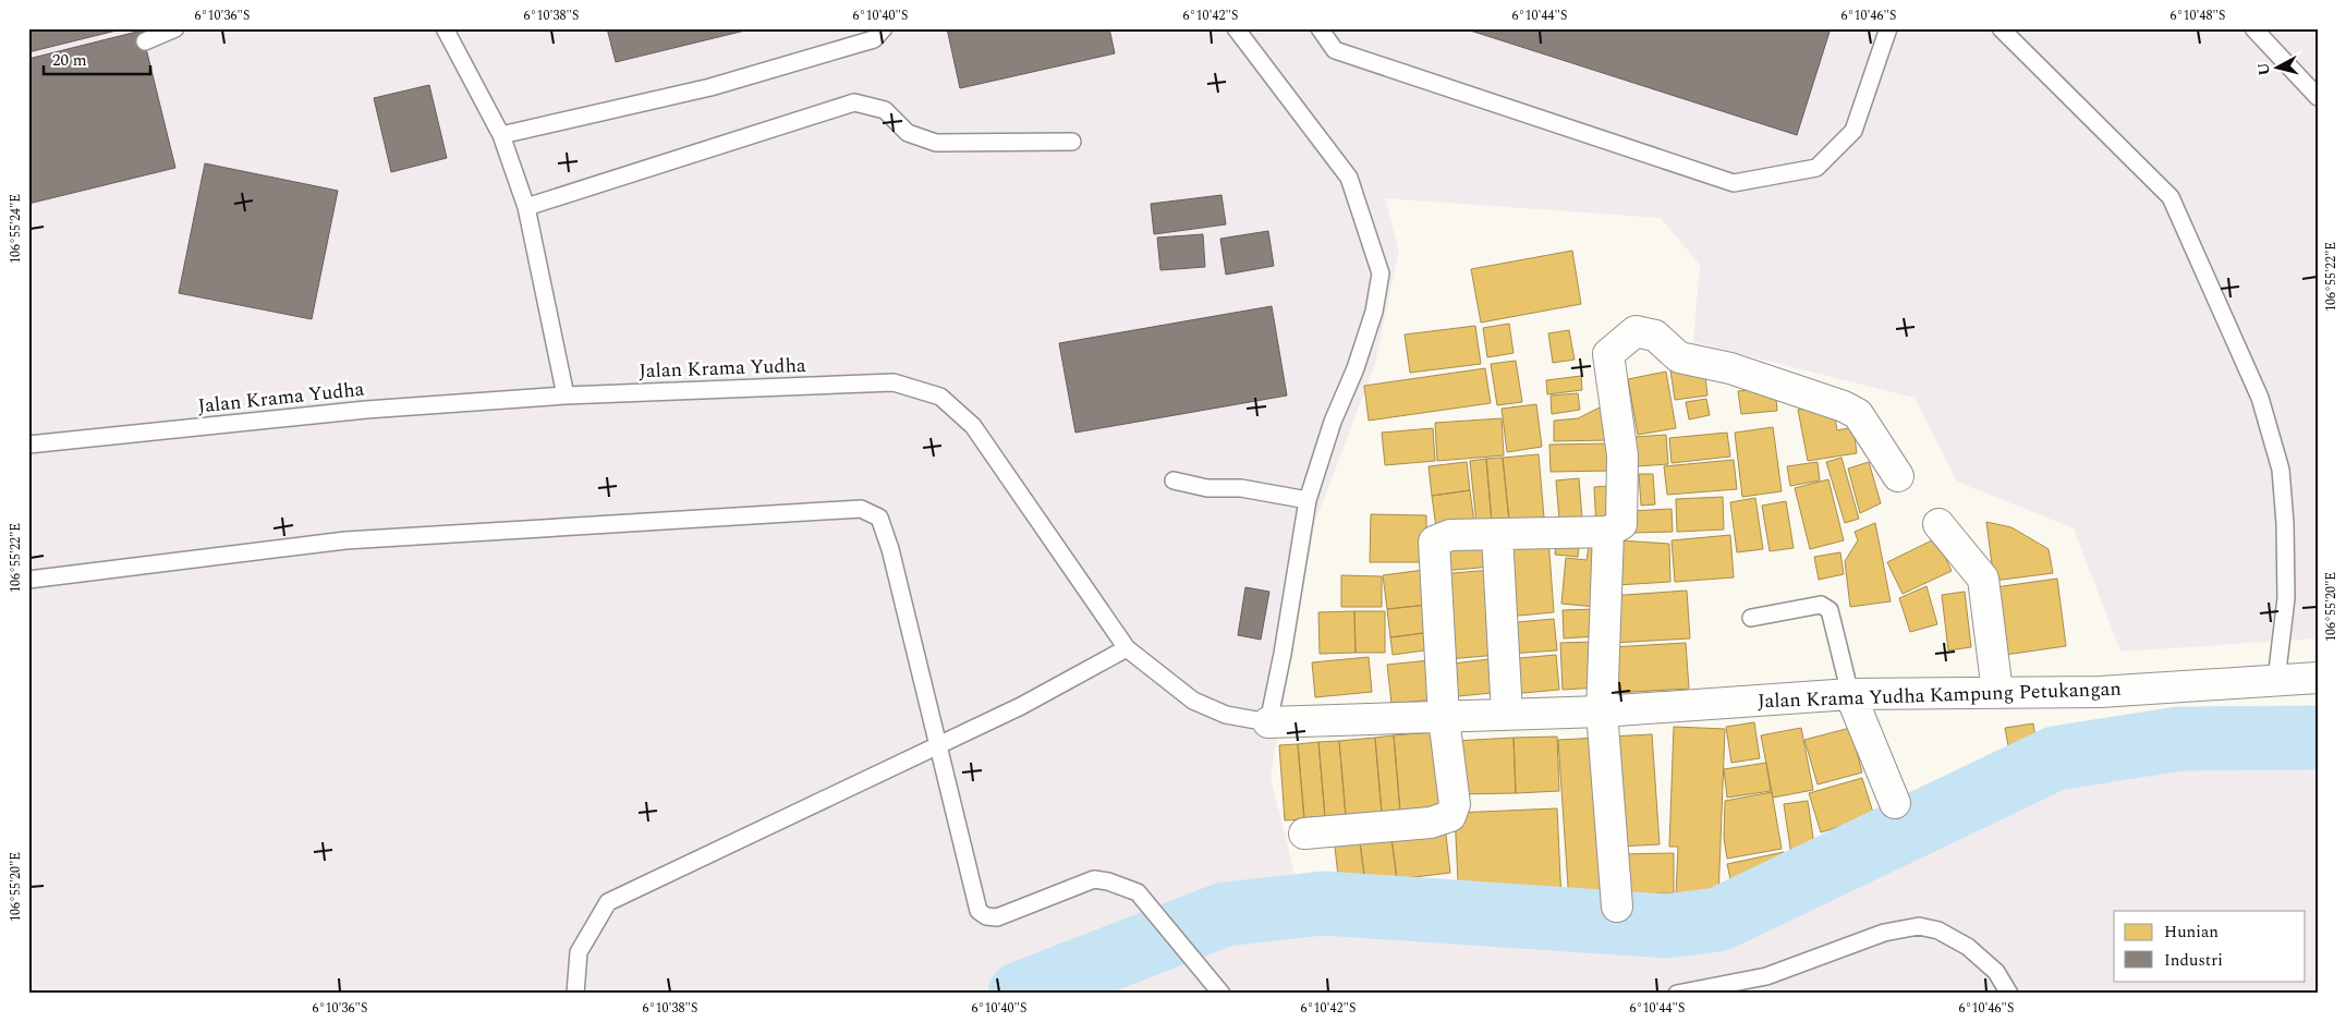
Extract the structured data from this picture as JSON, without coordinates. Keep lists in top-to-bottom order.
{
  "streets": {
    "street": ["Jalan Krama Yudha Kampung Petukangan"],
    "lane": ["Jalan Krama Yudha"]
  },
  "crossings": [
    ["Jalan Krama Yudha", "Jalan Krama Yudha Kampung Petukangan"]
  ],
  "legend": ["Hunian", "Industri"],
  "scale_bar": "20 m",
  "north": "left",
  "coordinates": [
    "6°10'36\"S",
    "6°10'38\"S",
    "6°10'40\"S",
    "6°10'42\"S",
    "6°10'44\"S",
    "6°10'46\"S",
    "6°10'48\"S",
    "106°55'24\"E",
    "106°55'22\"E",
    "106°55'20\"E"
  ]
}
